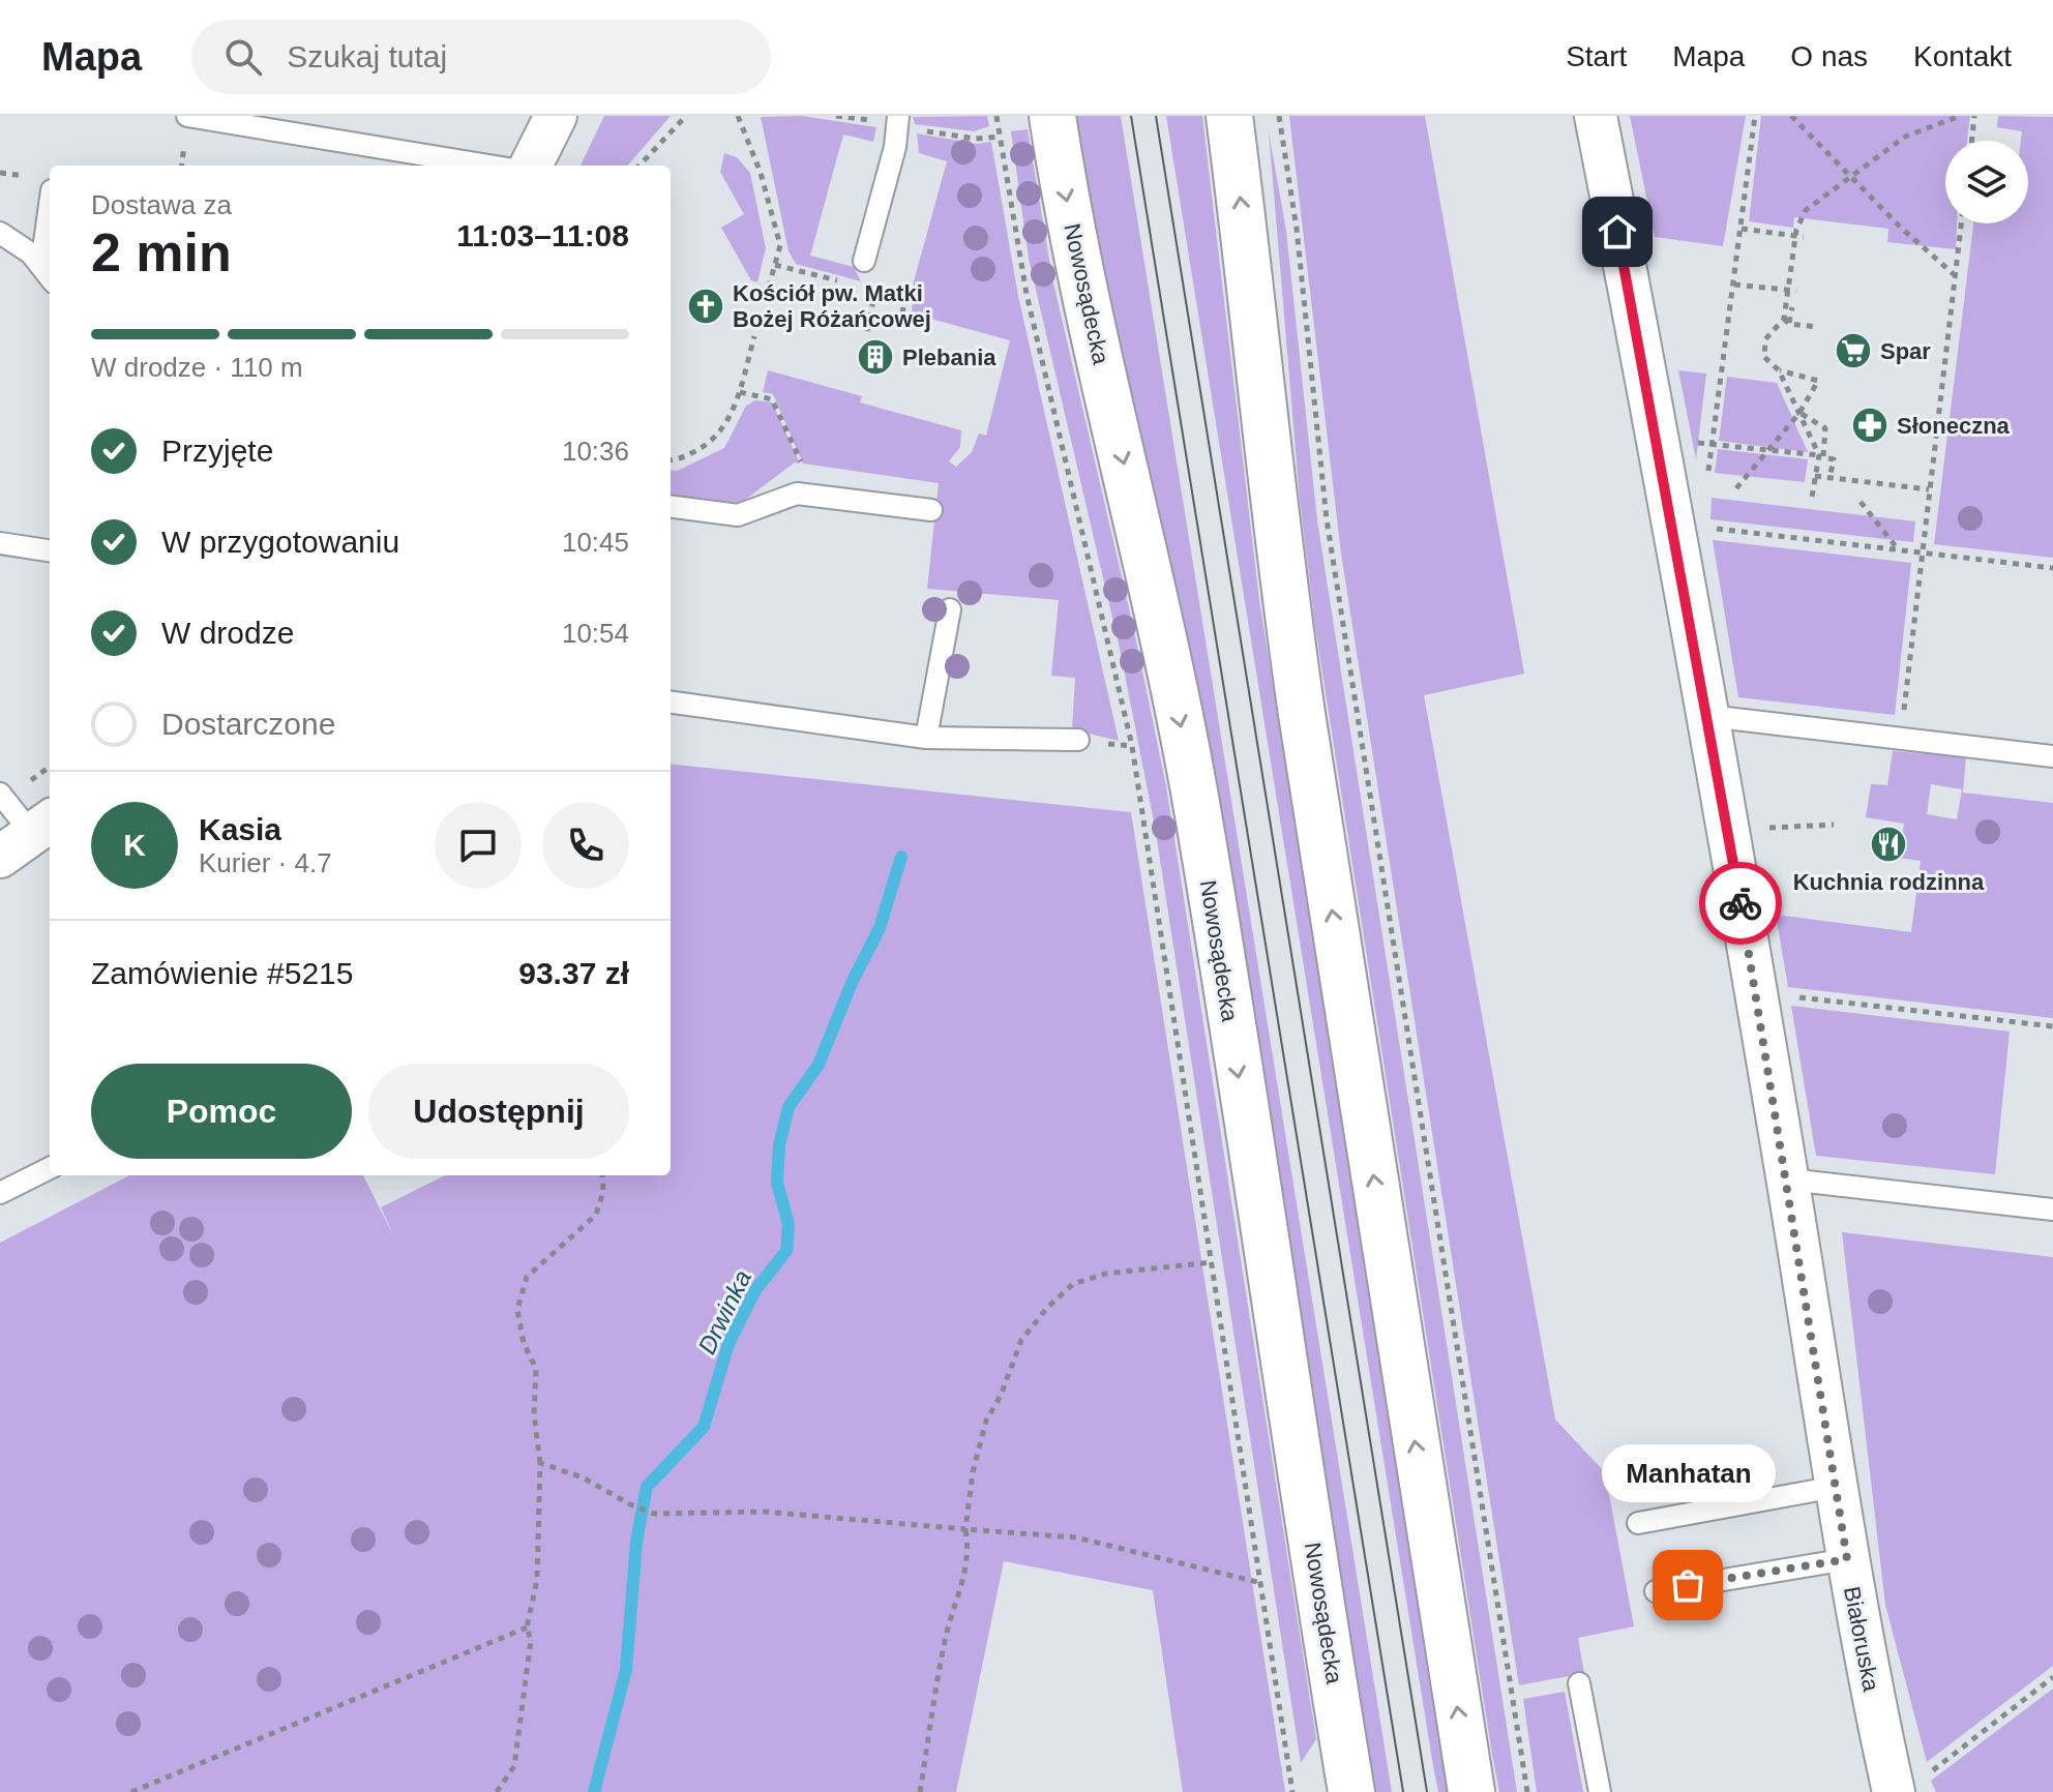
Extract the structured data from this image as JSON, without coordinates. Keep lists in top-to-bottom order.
{
  "streets": {
    "main road": ["Nowosądecka"],
    "street": ["Białoruska"]
  },
  "water": ["Drwinka"],
  "places": {
    "church": ["Kościół pw. Matki Bożej Różańcowej"],
    "supermarket": ["Spar"],
    "building": ["Plebania"],
    "pharmacy": ["Słoneczna"],
    "restaurant": ["Kuchnia rodzinna"],
    "other": ["Manhatan"]
  },
  "page": {
    "header": "Mapa",
    "search": "Szukaj tutaj",
    "nav": [
      "Start",
      "Mapa",
      "O nas",
      "Kontakt"
    ],
    "heading": ["2 min", "Dostawa za", "11:03–11:08"],
    "panel": [
      "Kasia",
      "Kurier · 4.7",
      "Zamówienie #5215",
      "93.37 zł"
    ],
    "bar": "W drodze · 110 m",
    "list": [
      ["Przyjęte", "10:36"],
      ["W przygotowaniu", "10:45"],
      ["W drodze", "10:54"],
      "Dostarczone"
    ],
    "round": "K",
    "buttons": ["Pomoc", "Udostępnij"],
    "bubble": "Manhatan"
  }
}
